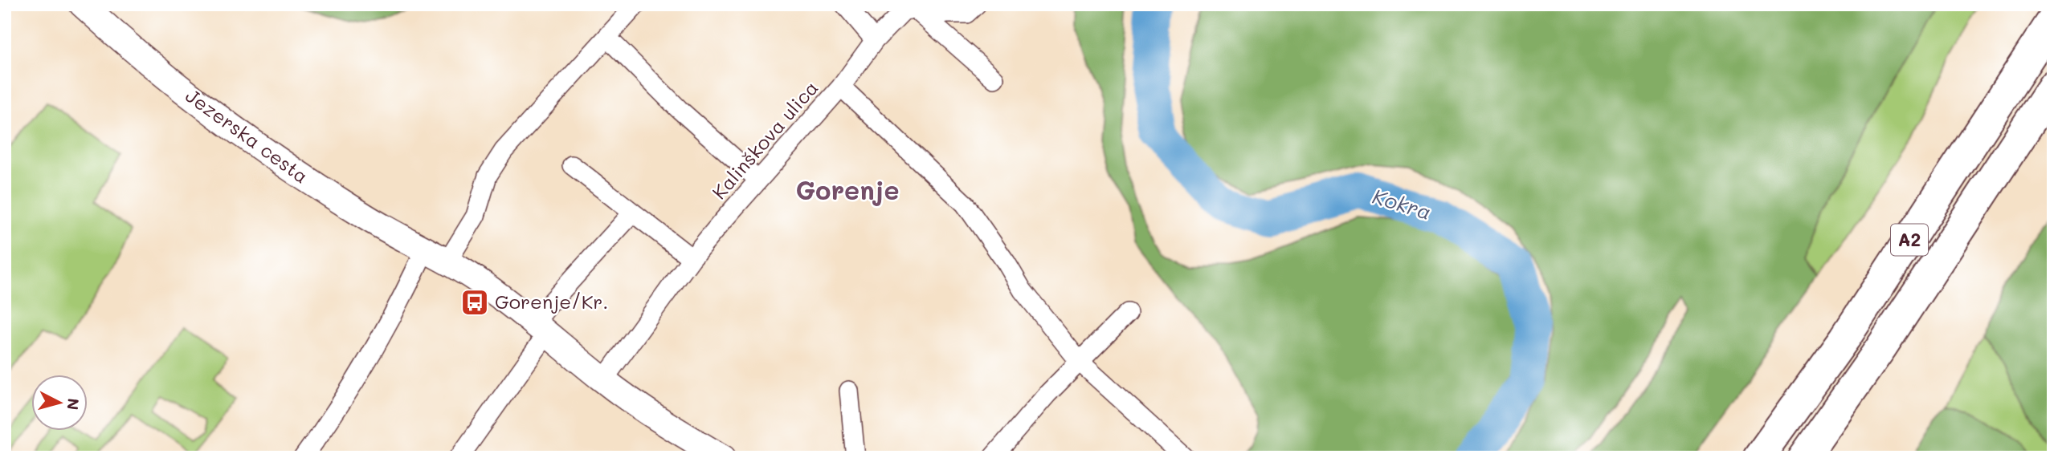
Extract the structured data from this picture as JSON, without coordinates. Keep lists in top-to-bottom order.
{
  "streets": {
    "highway": ["A2"],
    "street": ["Jezerska cesta", "Kalinškova ulica"]
  },
  "crossings": [
    ["Jezerska cesta", "Kalinškova ulica"]
  ],
  "districts": ["Gorenje"],
  "water": ["Kokra"],
  "places": {
    "bus stop": ["Gorenje/Kr."]
  },
  "north": "right"
}
